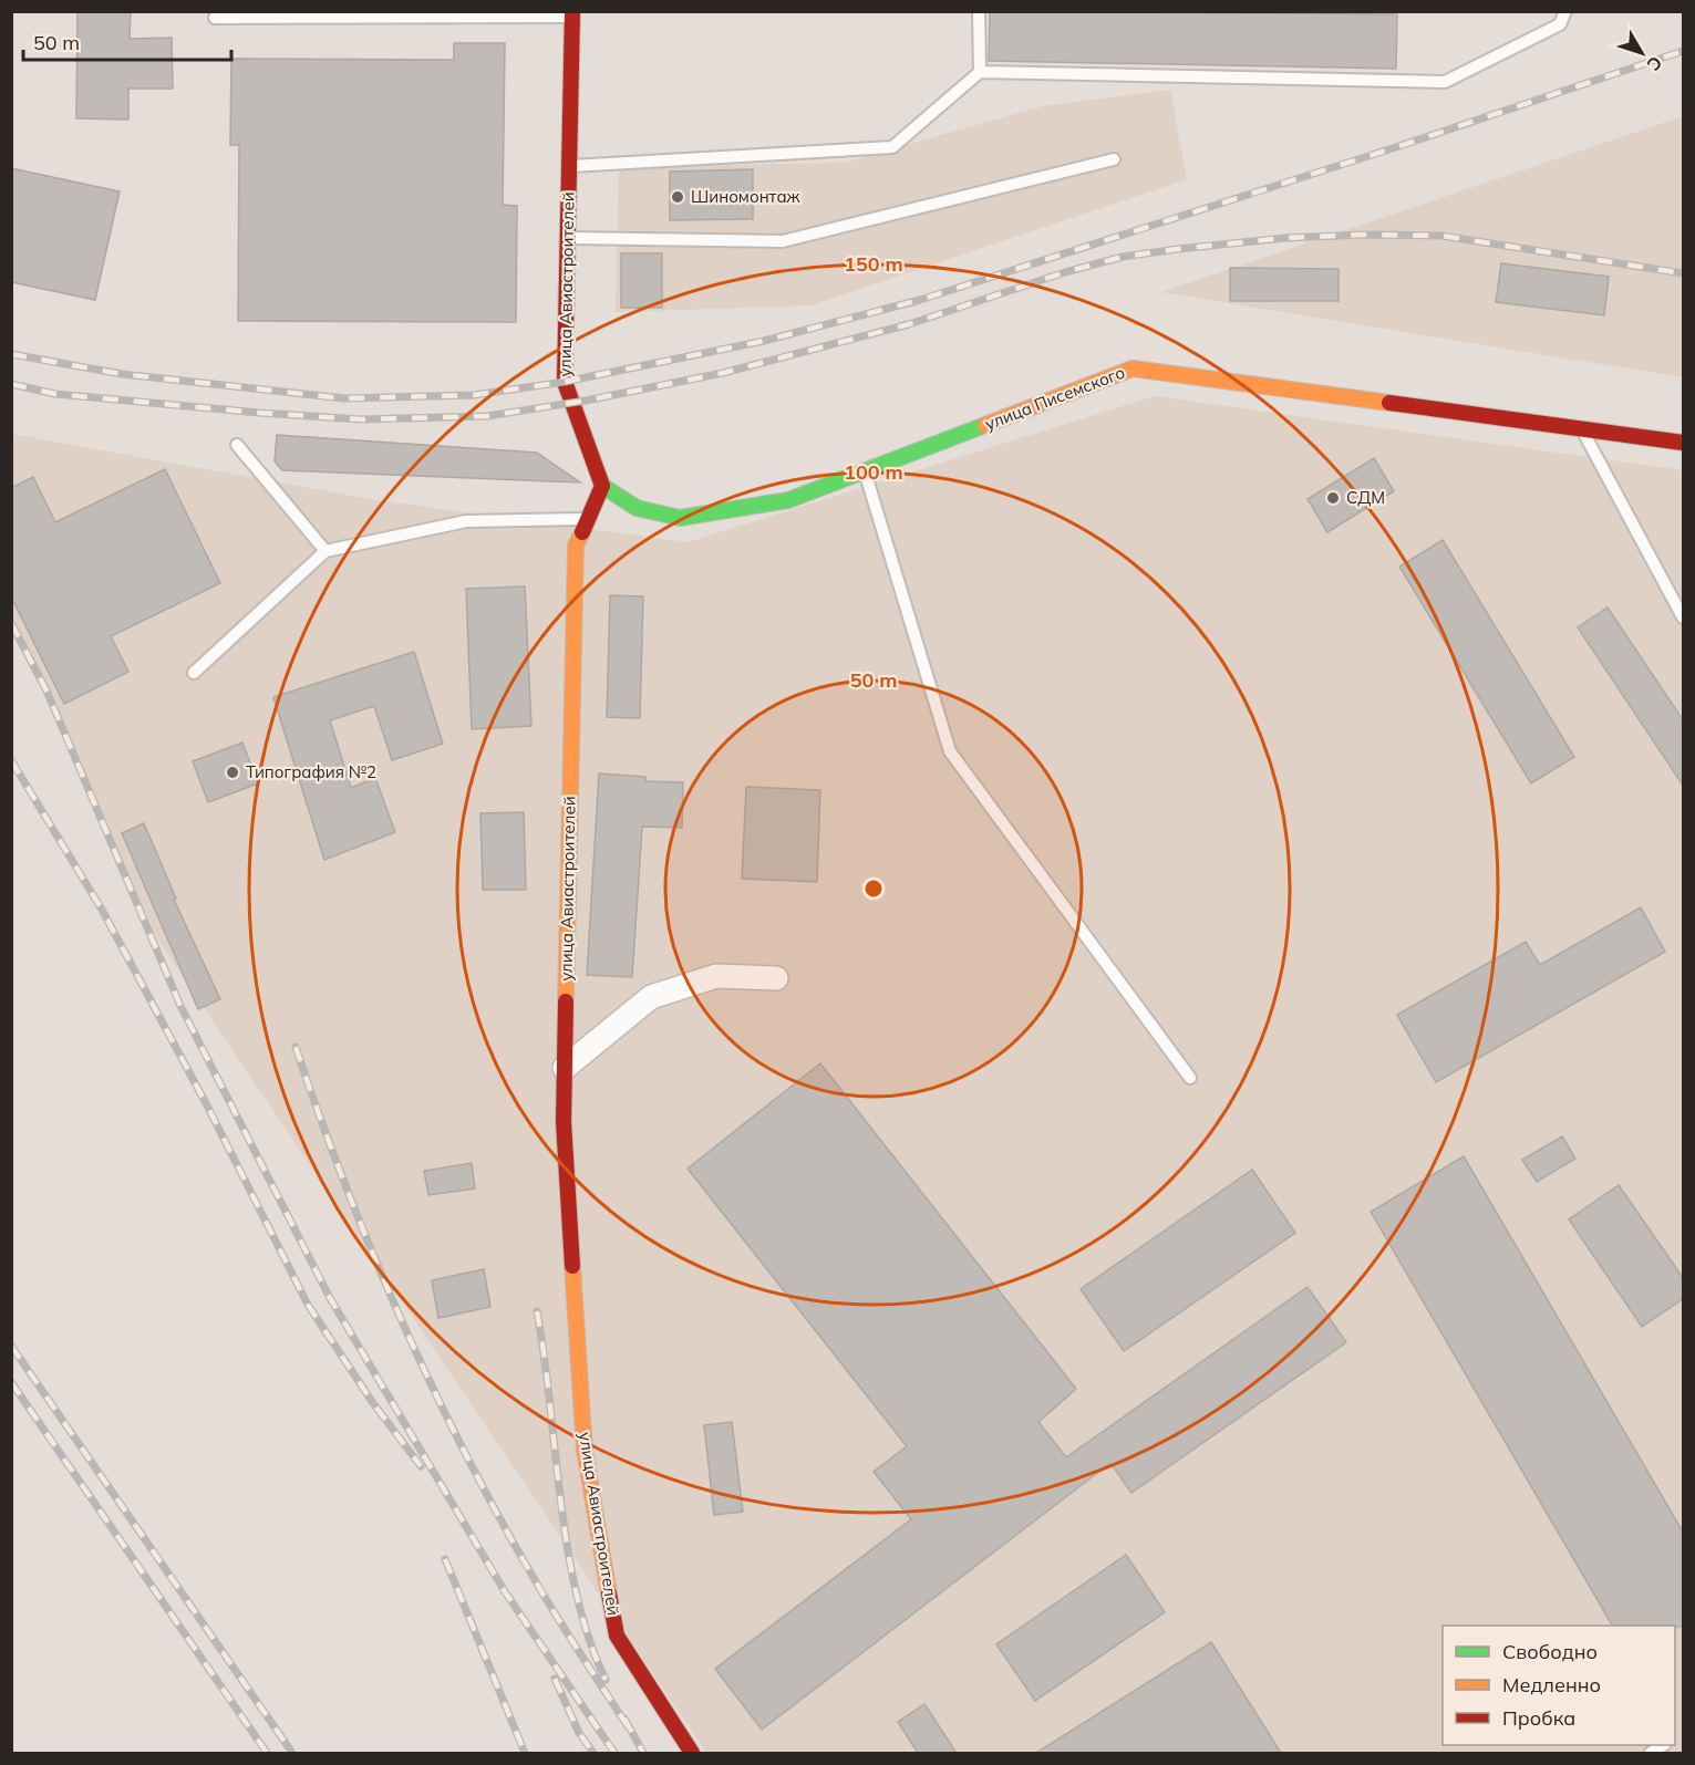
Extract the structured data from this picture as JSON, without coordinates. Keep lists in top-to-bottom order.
{
  "streets": {
    "street": ["улица Авиастроителей", "улица Писемского"]
  },
  "crossings": [
    ["улица Авиастроителей", "улица Писемского"]
  ],
  "places": ["Шиномонтаж", "СДМ", "Типография №2"],
  "legend": ["Свободно", "Медленно", "Пробка"],
  "scale_bar": "50 m",
  "north": "bottom right",
  "rings": ["150 m", "100 m", "50 m"]
}
